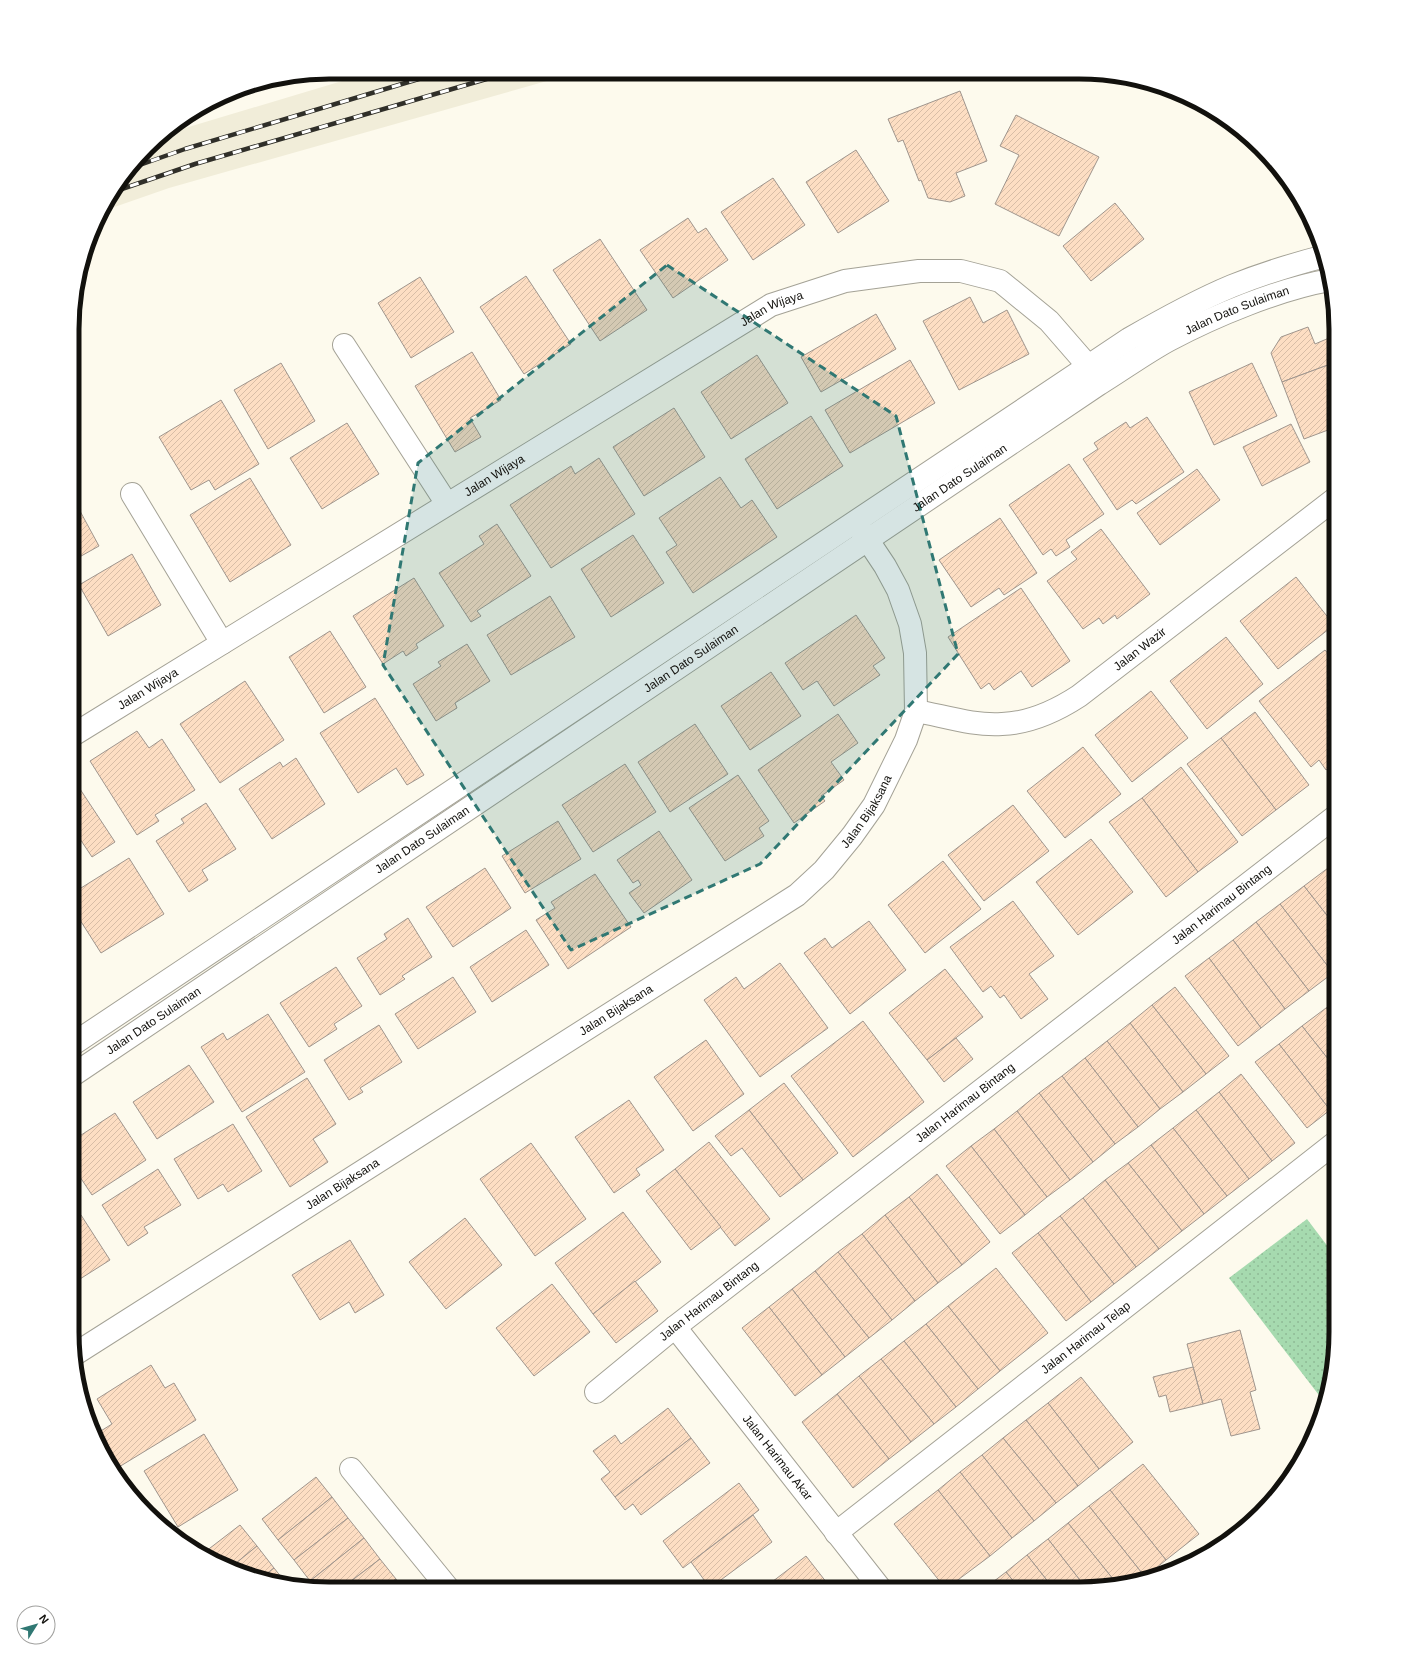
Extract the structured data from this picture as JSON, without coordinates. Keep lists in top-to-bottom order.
{
  "streets": {
    "street": [
      "Jalan Wijaya",
      "Jalan Dato Sulaiman",
      "Jalan Wazir",
      "Jalan Bijaksana",
      "Jalan Harimau Bintang",
      "Jalan Harimau Telap",
      "Jalan Harimau Akar"
    ]
  },
  "crossings": [
    ["Jalan Wijaya", "Jalan Dato Sulaiman"],
    ["Jalan Dato Sulaiman", "Jalan Bijaksana"],
    ["Jalan Wazir", "Jalan Bijaksana"],
    ["Jalan Harimau Bintang", "Jalan Harimau Akar"],
    ["Jalan Harimau Telap", "Jalan Harimau Akar"]
  ],
  "north": "top right"
}
